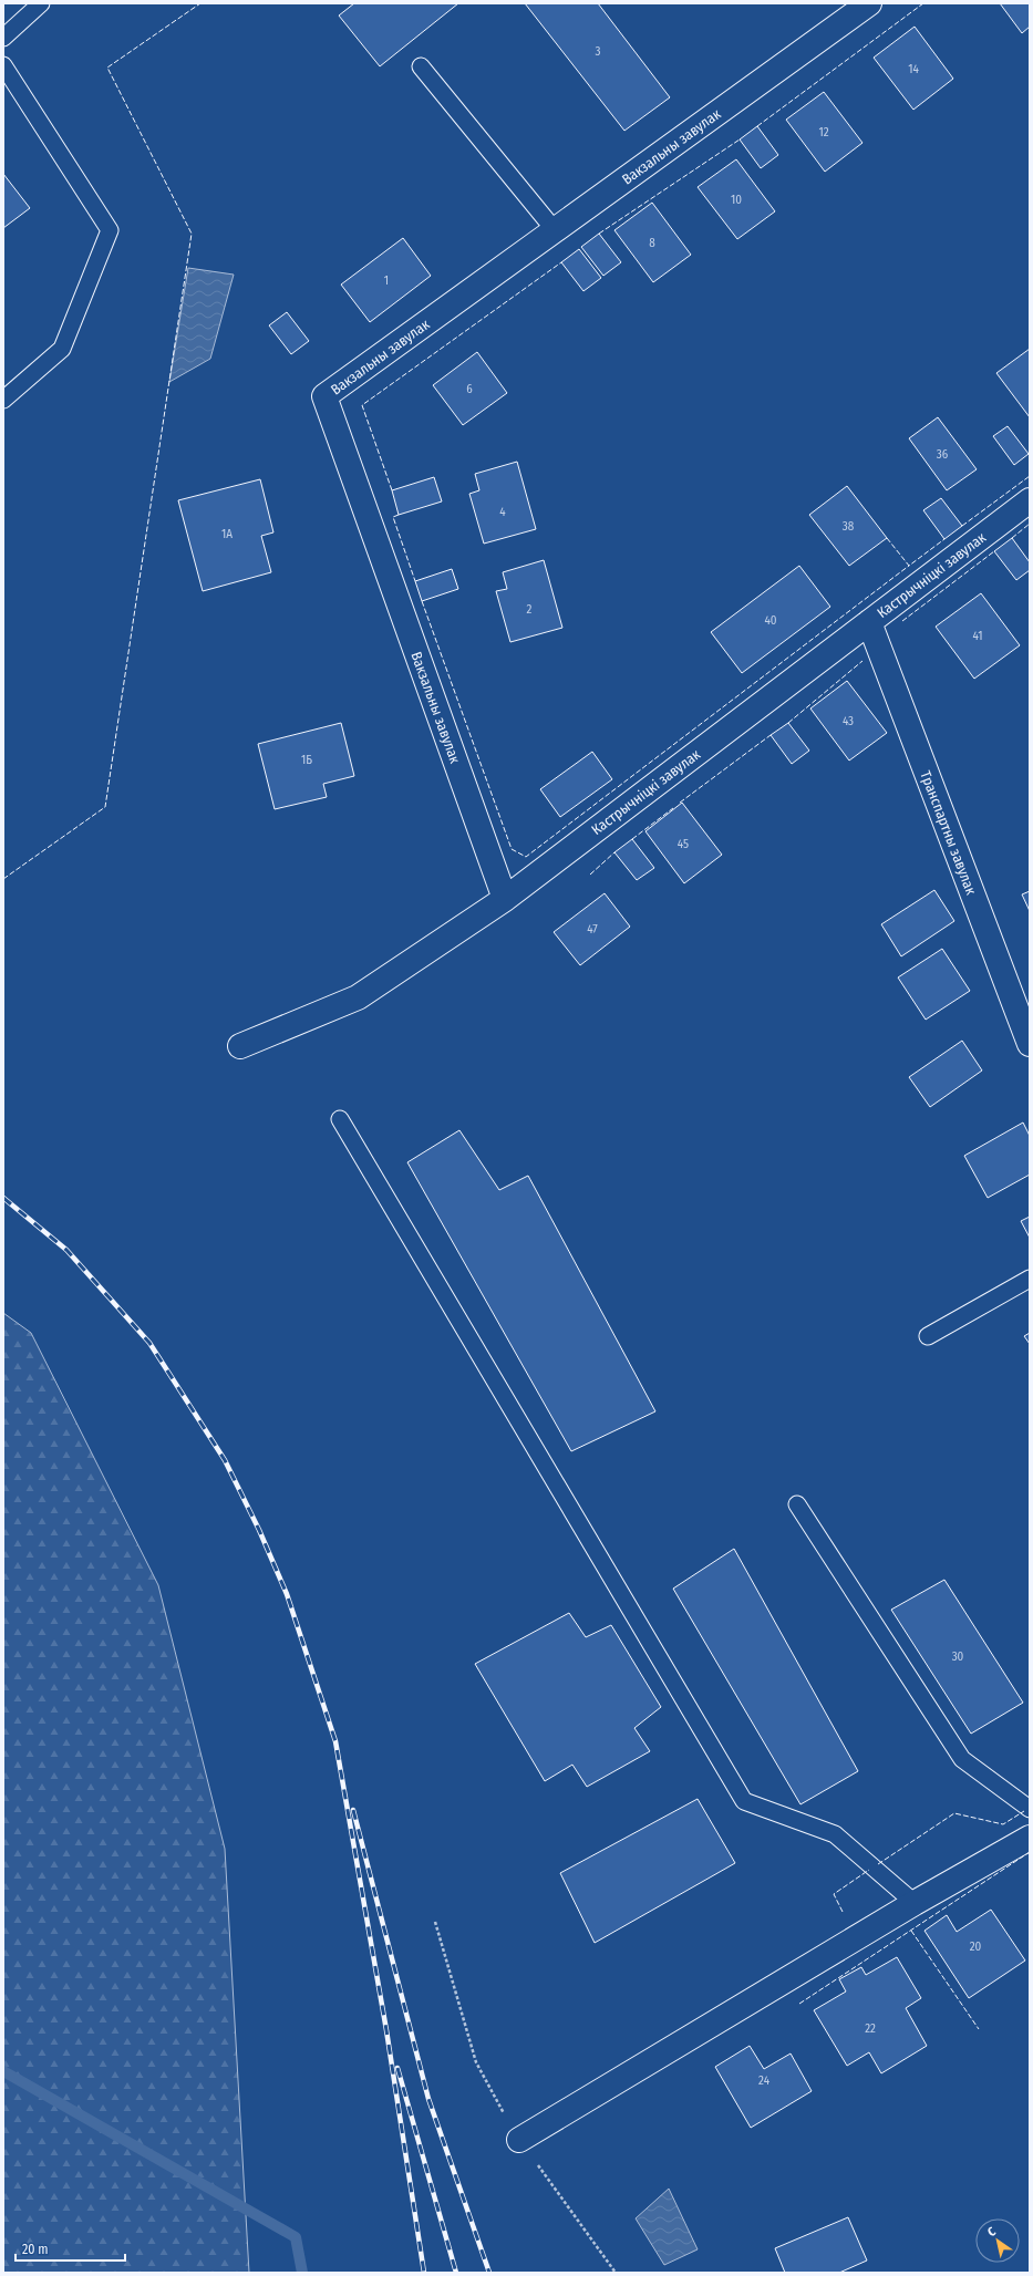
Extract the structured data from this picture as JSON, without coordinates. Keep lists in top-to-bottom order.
{
  "streets": {
    "street": ["Вакзальны завулак", "Кастрычніцкі завулак", "Транспартны завулак"]
  },
  "crossings": [
    ["Вакзальны завулак", "Кастрычніцкі завулак"],
    ["Кастрычніцкі завулак", "Транспартны завулак"]
  ],
  "house_numbers": [
    "3",
    "14",
    "12",
    "10",
    "8",
    "1",
    "6",
    "36",
    "4",
    "38",
    "1А",
    "2",
    "40",
    "41",
    "43",
    "1Б",
    "45",
    "47",
    "30",
    "20",
    "22",
    "24"
  ],
  "scale_bar": "20 m",
  "north": "top left"
}
